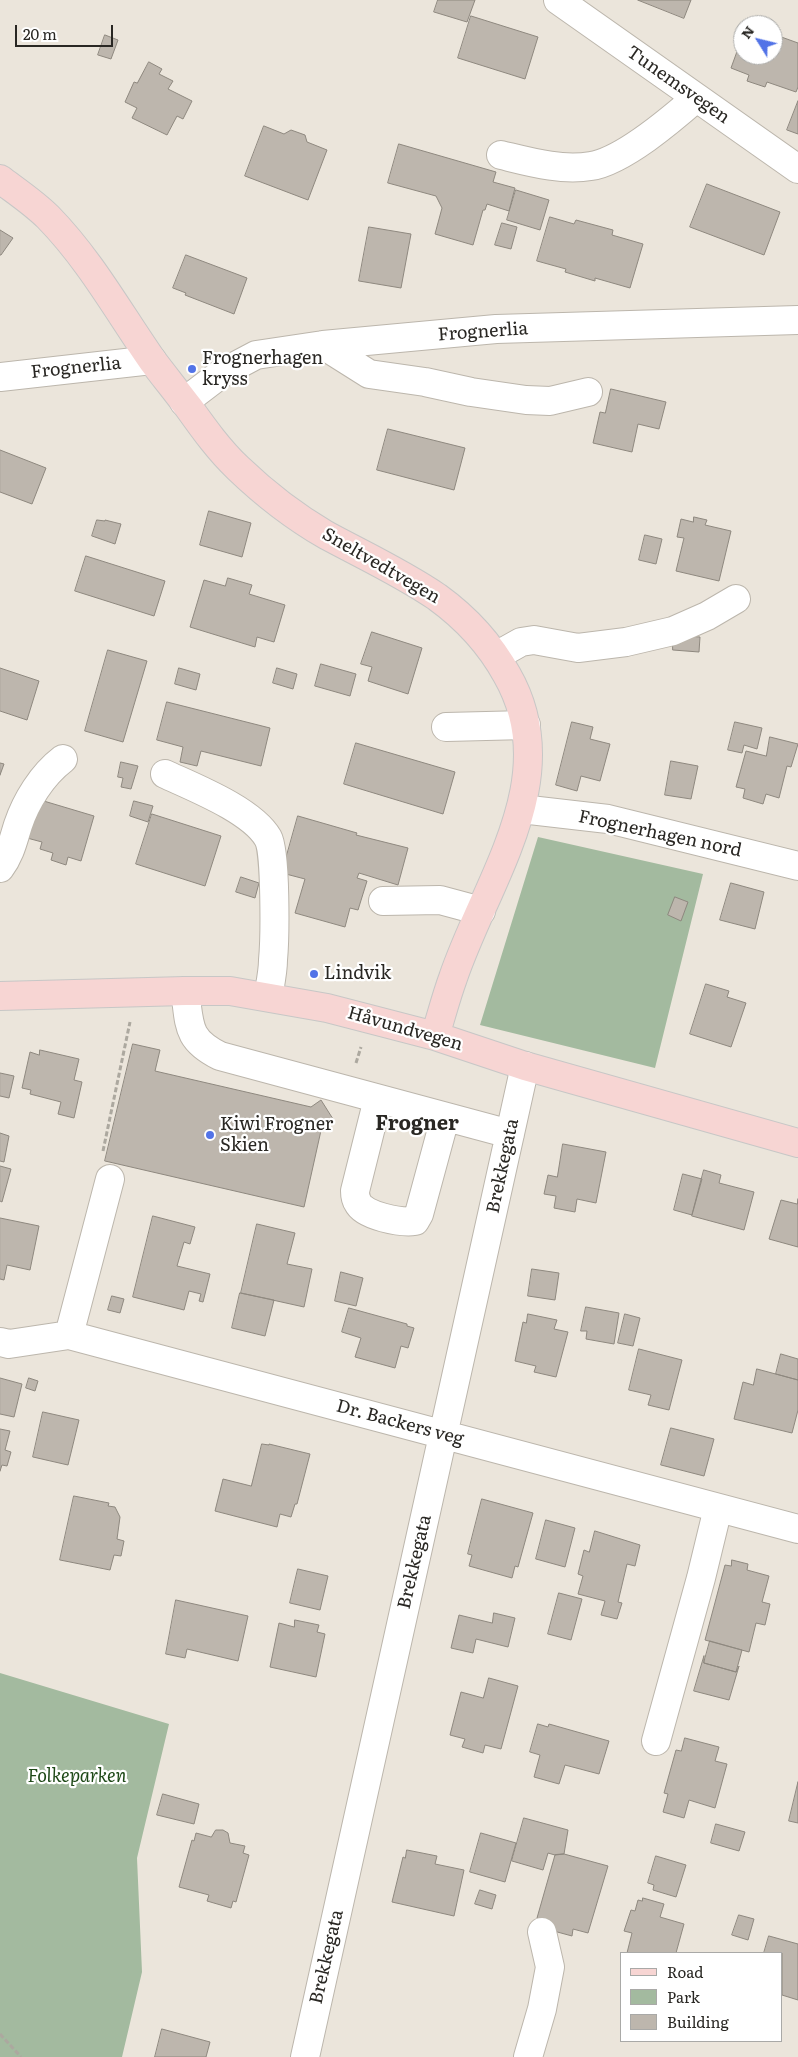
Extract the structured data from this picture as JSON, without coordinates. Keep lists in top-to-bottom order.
{
  "streets": {
    "main road": ["Sneltvedtvegen", "Håvundvegen"],
    "street": [
      "Tunemsvegen",
      "Frognerlia",
      "Frognerhagen nord",
      "Brekkegata",
      "Dr. Backers veg"
    ]
  },
  "crossings": [
    ["Frognerlia", "Sneltvedtvegen"],
    ["Sneltvedtvegen", "Frognerhagen nord"],
    ["Sneltvedtvegen", "Håvundvegen"],
    ["Håvundvegen", "Brekkegata"],
    ["Brekkegata", "Dr. Backers veg"]
  ],
  "districts": ["Frogner"],
  "parks": ["Folkeparken"],
  "places": ["Frognerhagen kryss", "Lindvik", "Kiwi Frogner Skien"],
  "legend": ["Road", "Park", "Building"],
  "scale_bar": "20 m",
  "north": "top left"
}
